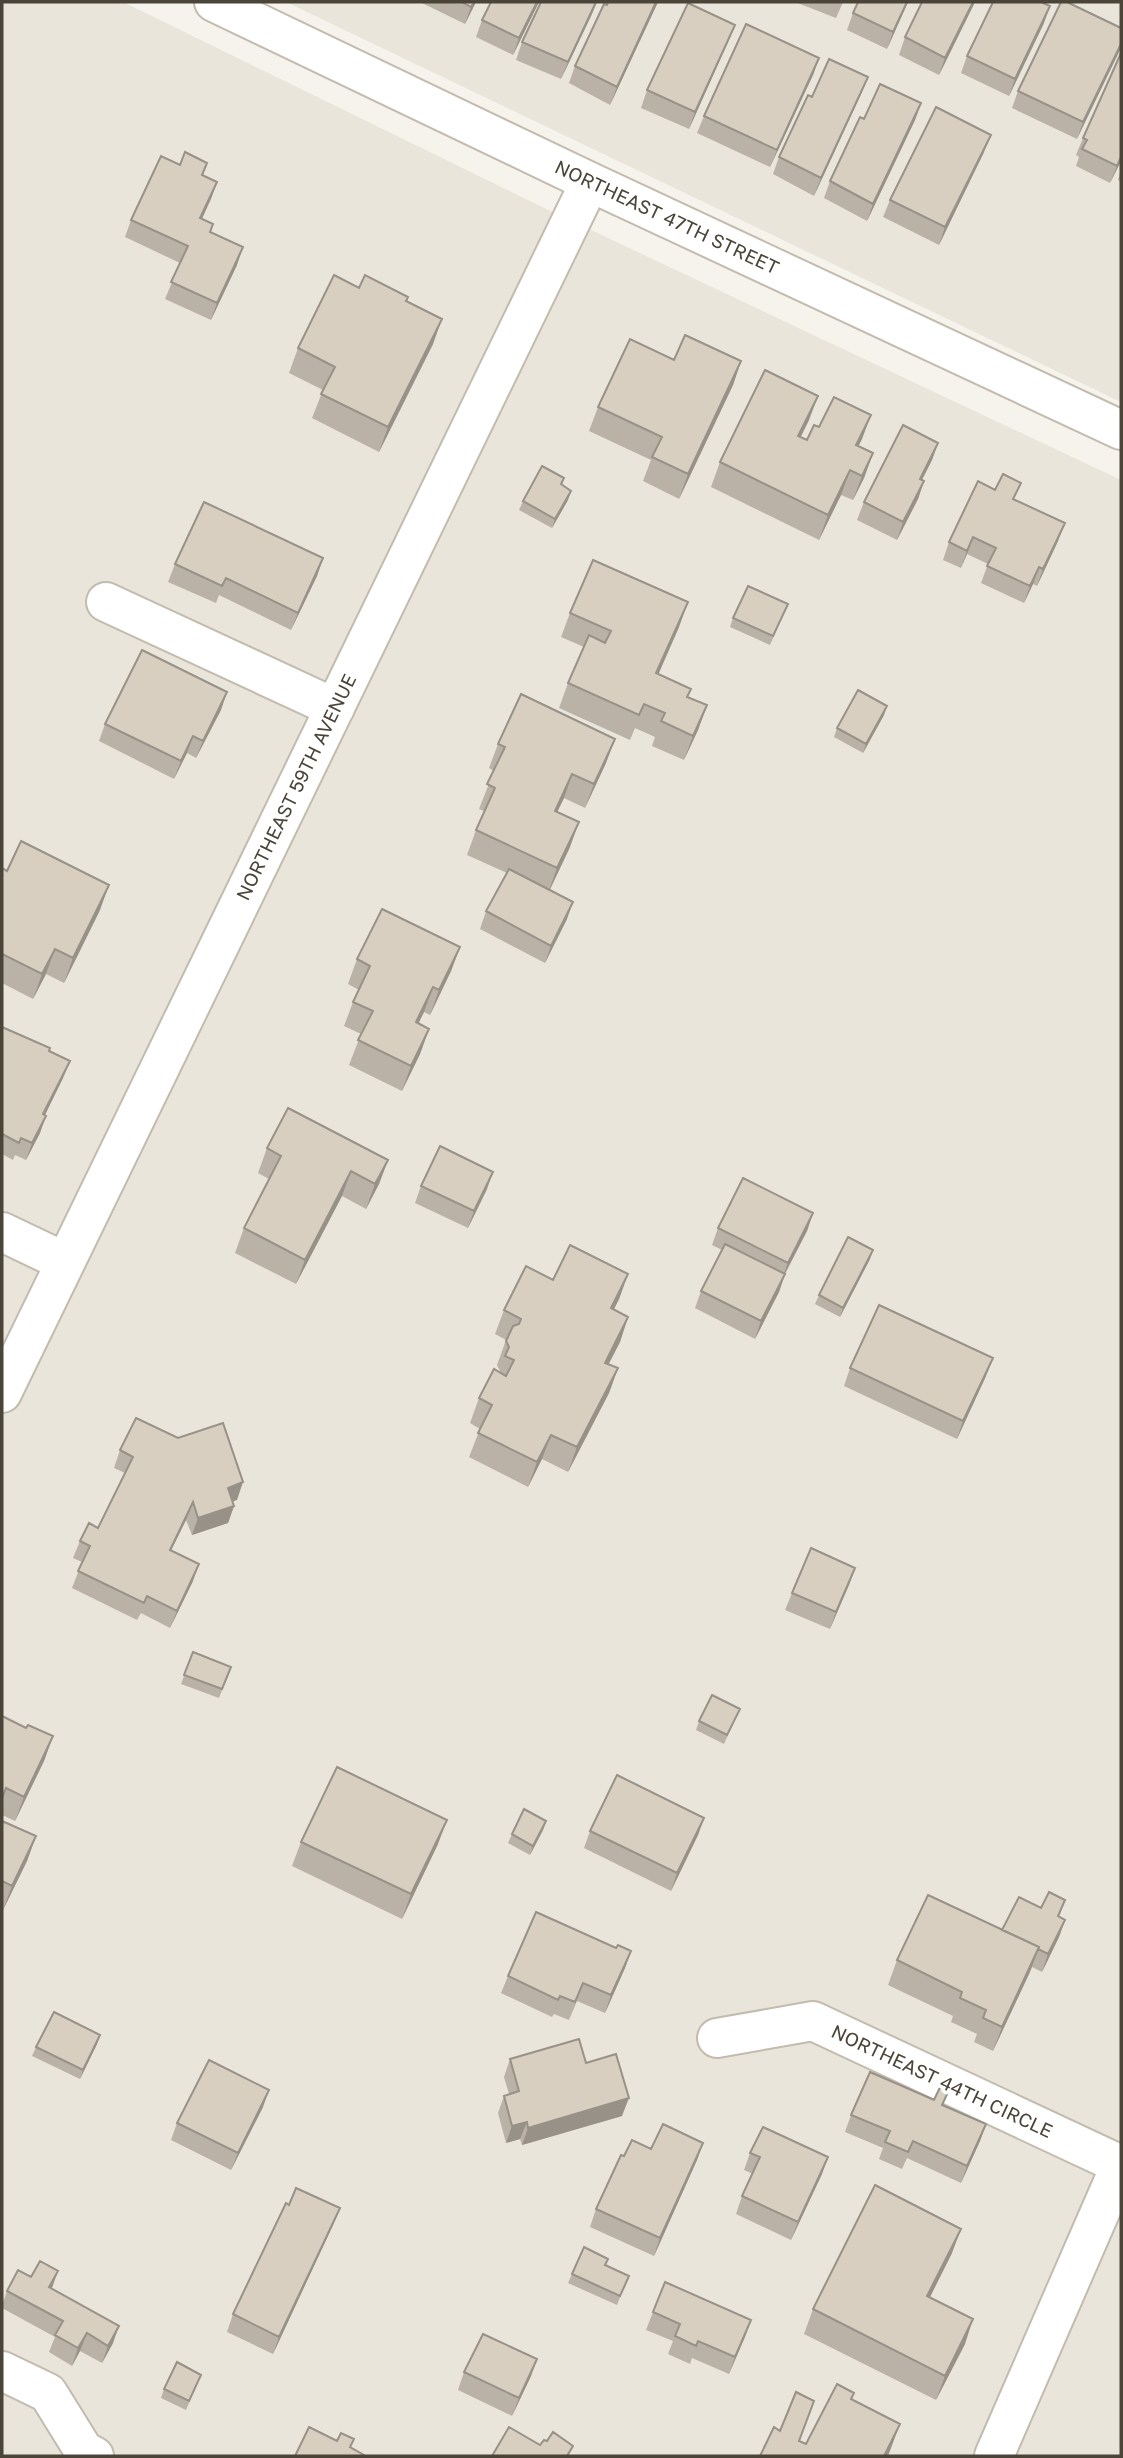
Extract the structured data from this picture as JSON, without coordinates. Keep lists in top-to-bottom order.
{
  "streets": {
    "street": ["NORTHEAST 47TH STREET", "NORTHEAST 59TH AVENUE", "NORTHEAST 44TH CIRCLE"]
  },
  "crossings": [
    ["NORTHEAST 47TH STREET", "NORTHEAST 59TH AVENUE"]
  ]
}
